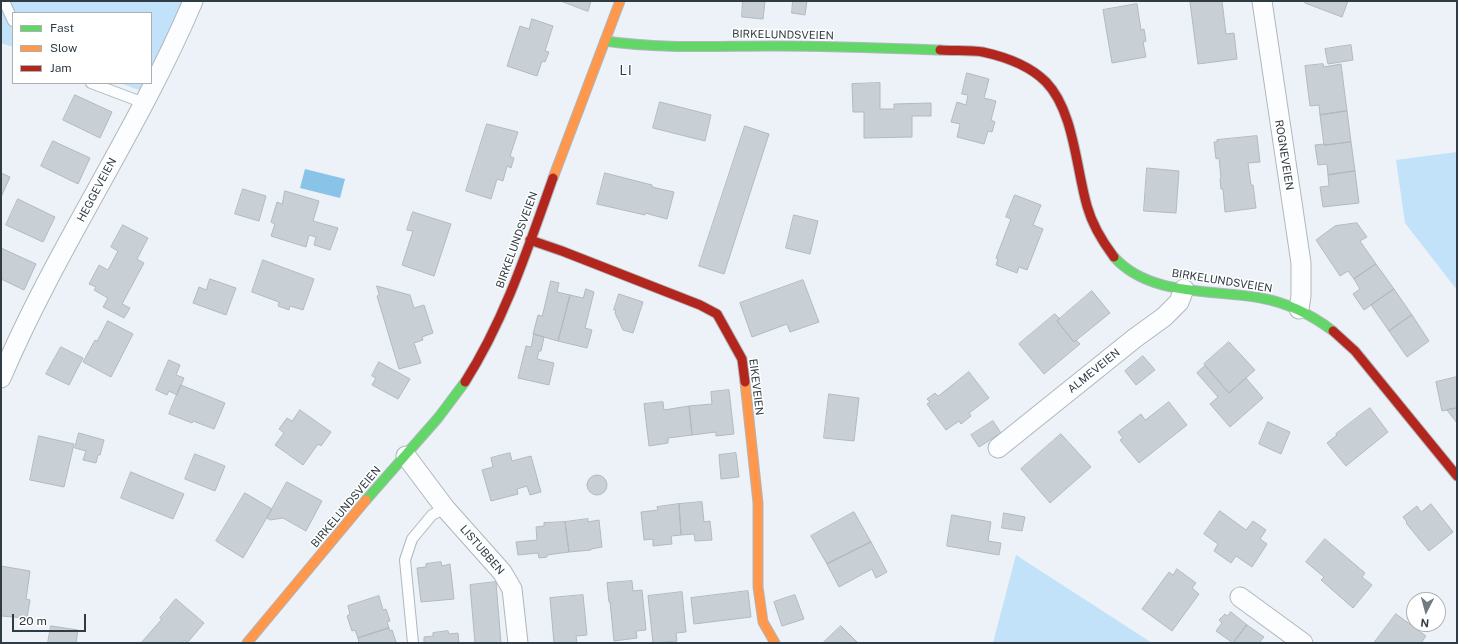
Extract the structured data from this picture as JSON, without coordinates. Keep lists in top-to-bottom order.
{
  "streets": {
    "street": [
      "BIRKELUNDSVEIEN",
      "ROGNEVEIEN",
      "HEGGEVEIEN",
      "ALMEVEIEN",
      "EIKEVEIEN",
      "LISTUBBEN"
    ]
  },
  "crossings": [
    ["BIRKELUNDSVEIEN", "ROGNEVEIEN"],
    ["BIRKELUNDSVEIEN", "ALMEVEIEN"],
    ["BIRKELUNDSVEIEN", "EIKEVEIEN"],
    ["BIRKELUNDSVEIEN", "LISTUBBEN"]
  ],
  "districts": ["LI"],
  "legend": ["Fast", "Slow", "Jam"],
  "scale_bar": "20 m",
  "north": "bottom"
}
